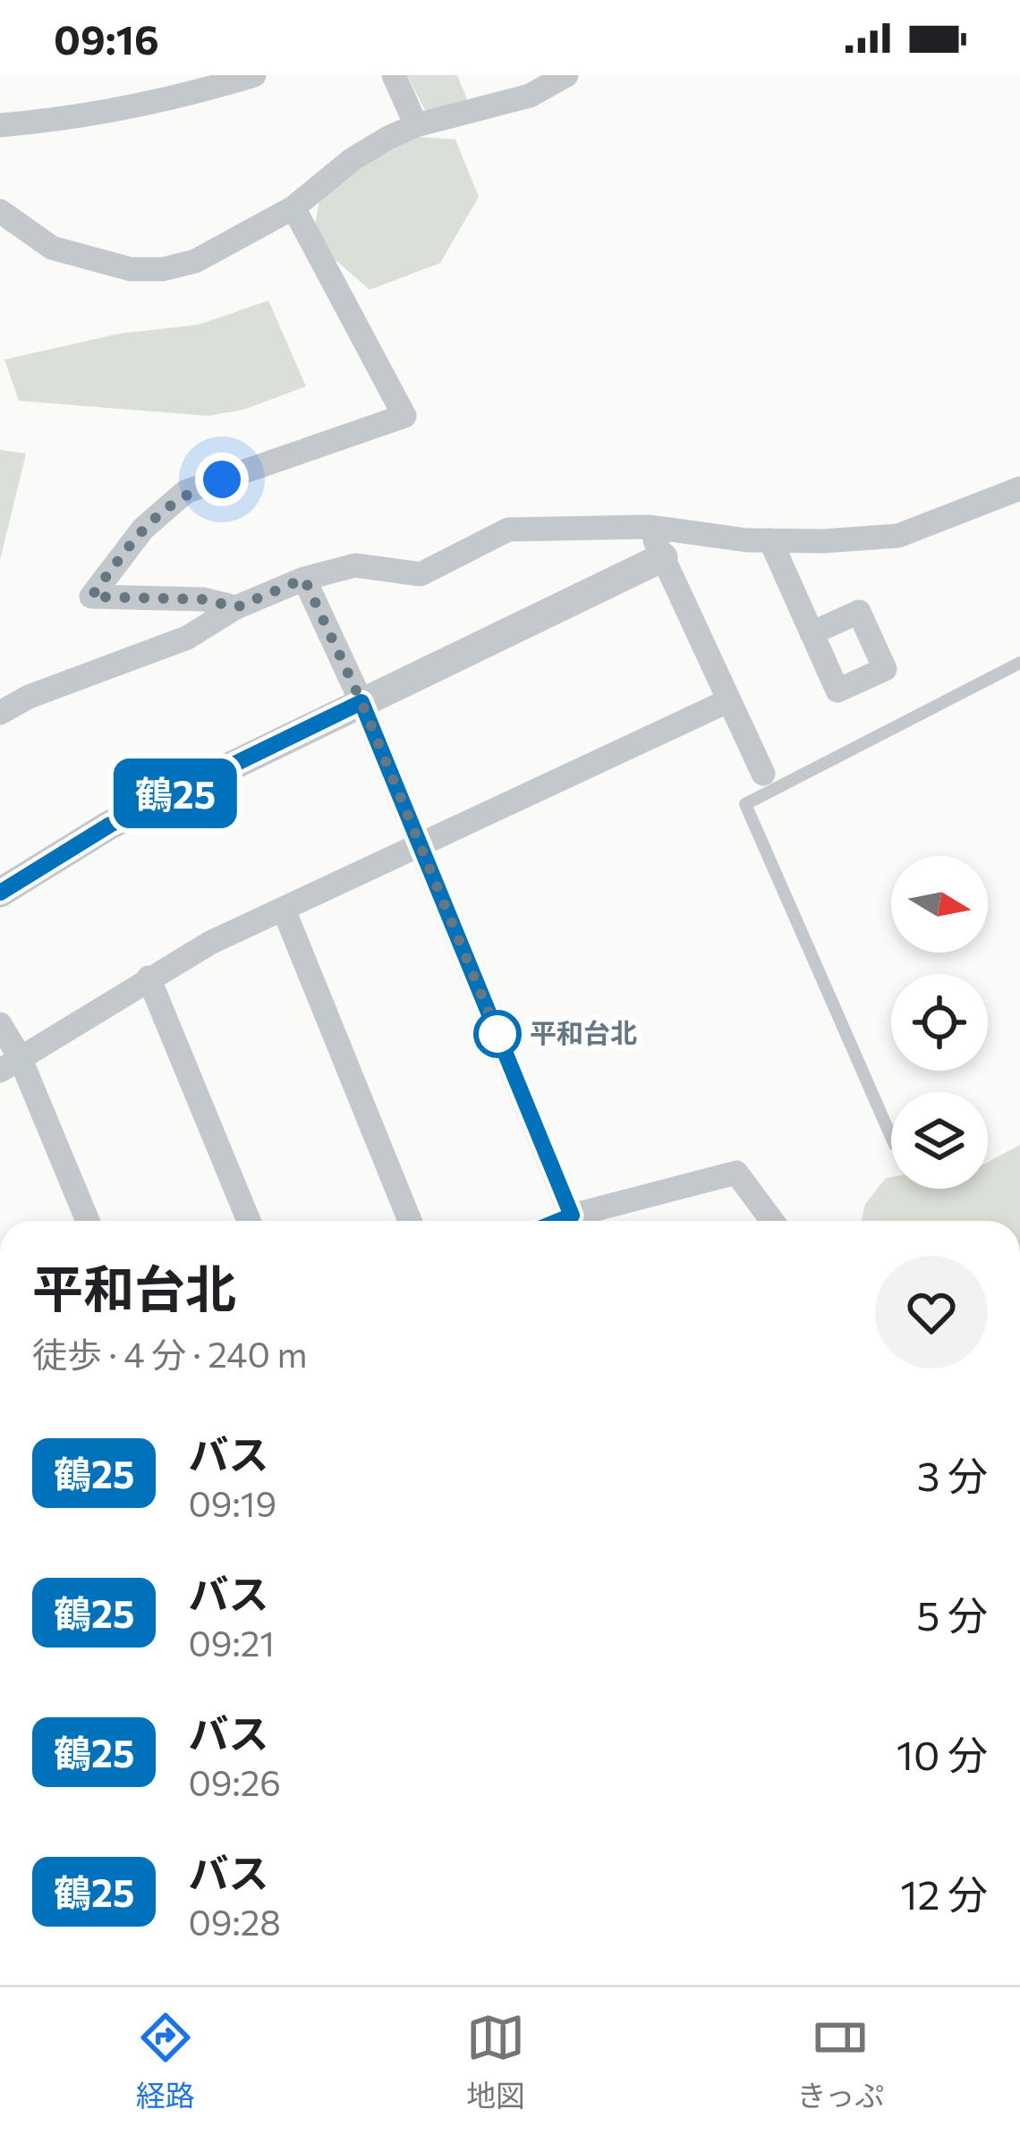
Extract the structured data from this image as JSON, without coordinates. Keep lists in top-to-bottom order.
{
  "places": ["平和台北"],
  "lines": ["bus line 鶴25"],
  "north": "right",
  "page": {
    "status": "09:16",
    "on_map": "鶴25",
    "heading": ["平和台北", "徒歩 · 4 分 · 240 m"],
    "list": [
      {
        "mark": "鶴25",
        "name": "バス",
        "note": "09:19",
        "value": "3 分"
      },
      {
        "mark": "鶴25",
        "name": "バス",
        "note": "09:21",
        "value": "5 分"
      },
      {
        "mark": "鶴25",
        "name": "バス",
        "note": "09:26",
        "value": "10 分"
      },
      {
        "mark": "鶴25",
        "name": "バス",
        "note": "09:28",
        "value": "12 分"
      }
    ],
    "tabs": ["経路", "地図", "きっぷ"]
  }
}
